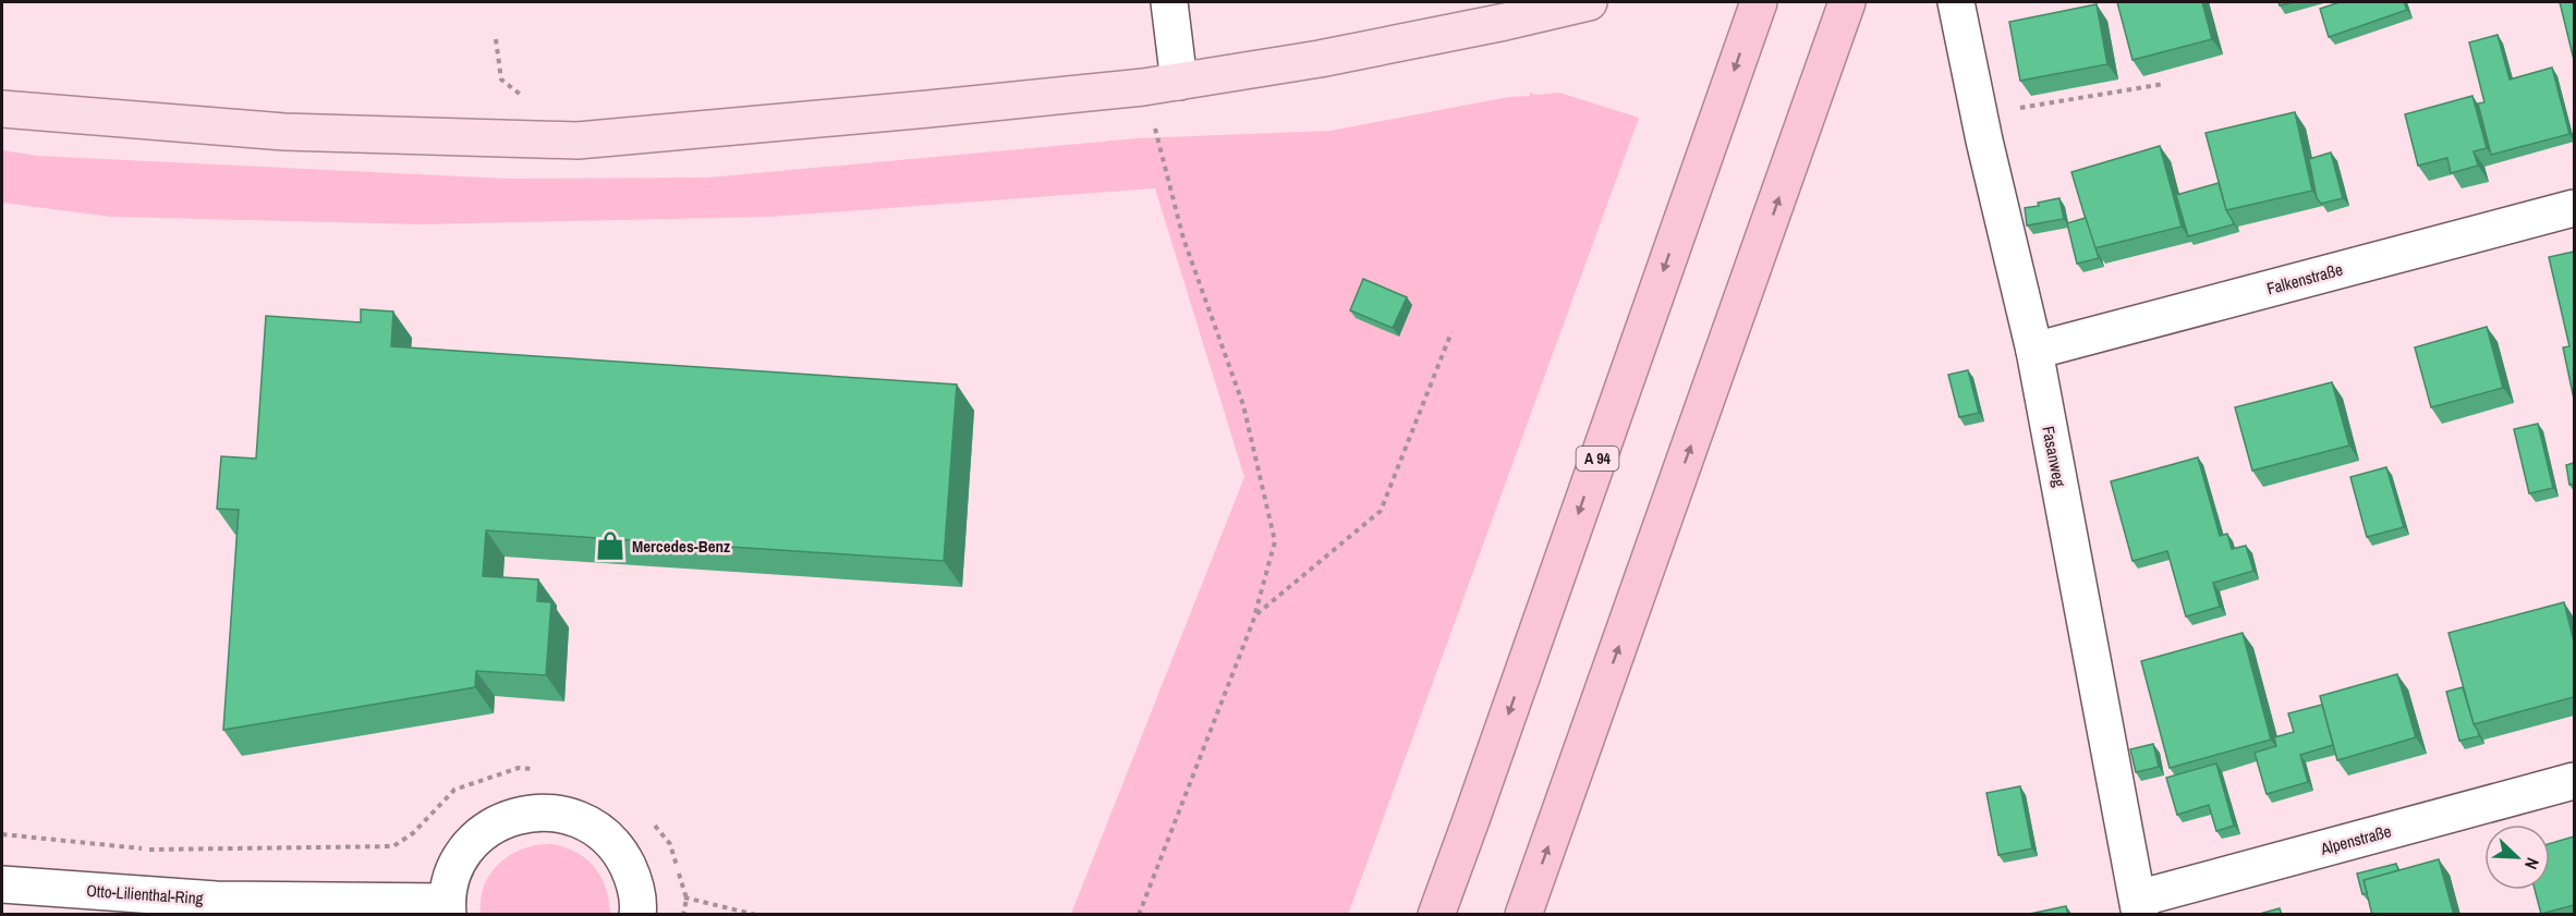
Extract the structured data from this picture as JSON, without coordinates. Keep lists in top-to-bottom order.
{
  "streets": {
    "highway": ["A 94"],
    "street": [
      "Falkenstraße",
      "Fasanweg",
      "Alpenstraße",
      "Otto-Lilienthal-Ring"
    ]
  },
  "crossings": [
    ["Falkenstraße", "Fasanweg"],
    ["Fasanweg", "Alpenstraße"]
  ],
  "places": {
    "shop": ["Mercedes-Benz"]
  },
  "north": "bottom right"
}
